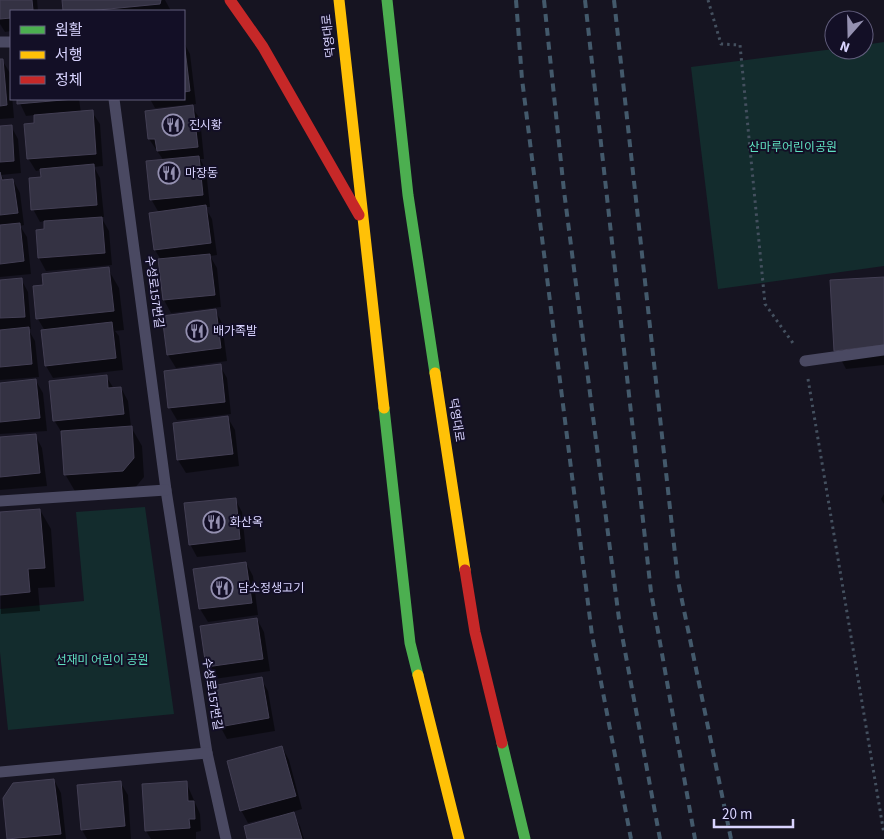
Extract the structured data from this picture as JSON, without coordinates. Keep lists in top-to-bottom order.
{
  "streets": {
    "main road": ["덕영대로"],
    "lane": ["수성로157번길"]
  },
  "parks": ["산마루어린이공원", "선재미 어린이 공원"],
  "places": {
    "restaurant": [
      "진시황",
      "마장동",
      "배가족발",
      "화산옥",
      "담소정생고기"
    ]
  },
  "legend": ["원활", "서행", "정체"],
  "scale_bar": "20 m",
  "north": "bottom"
}
